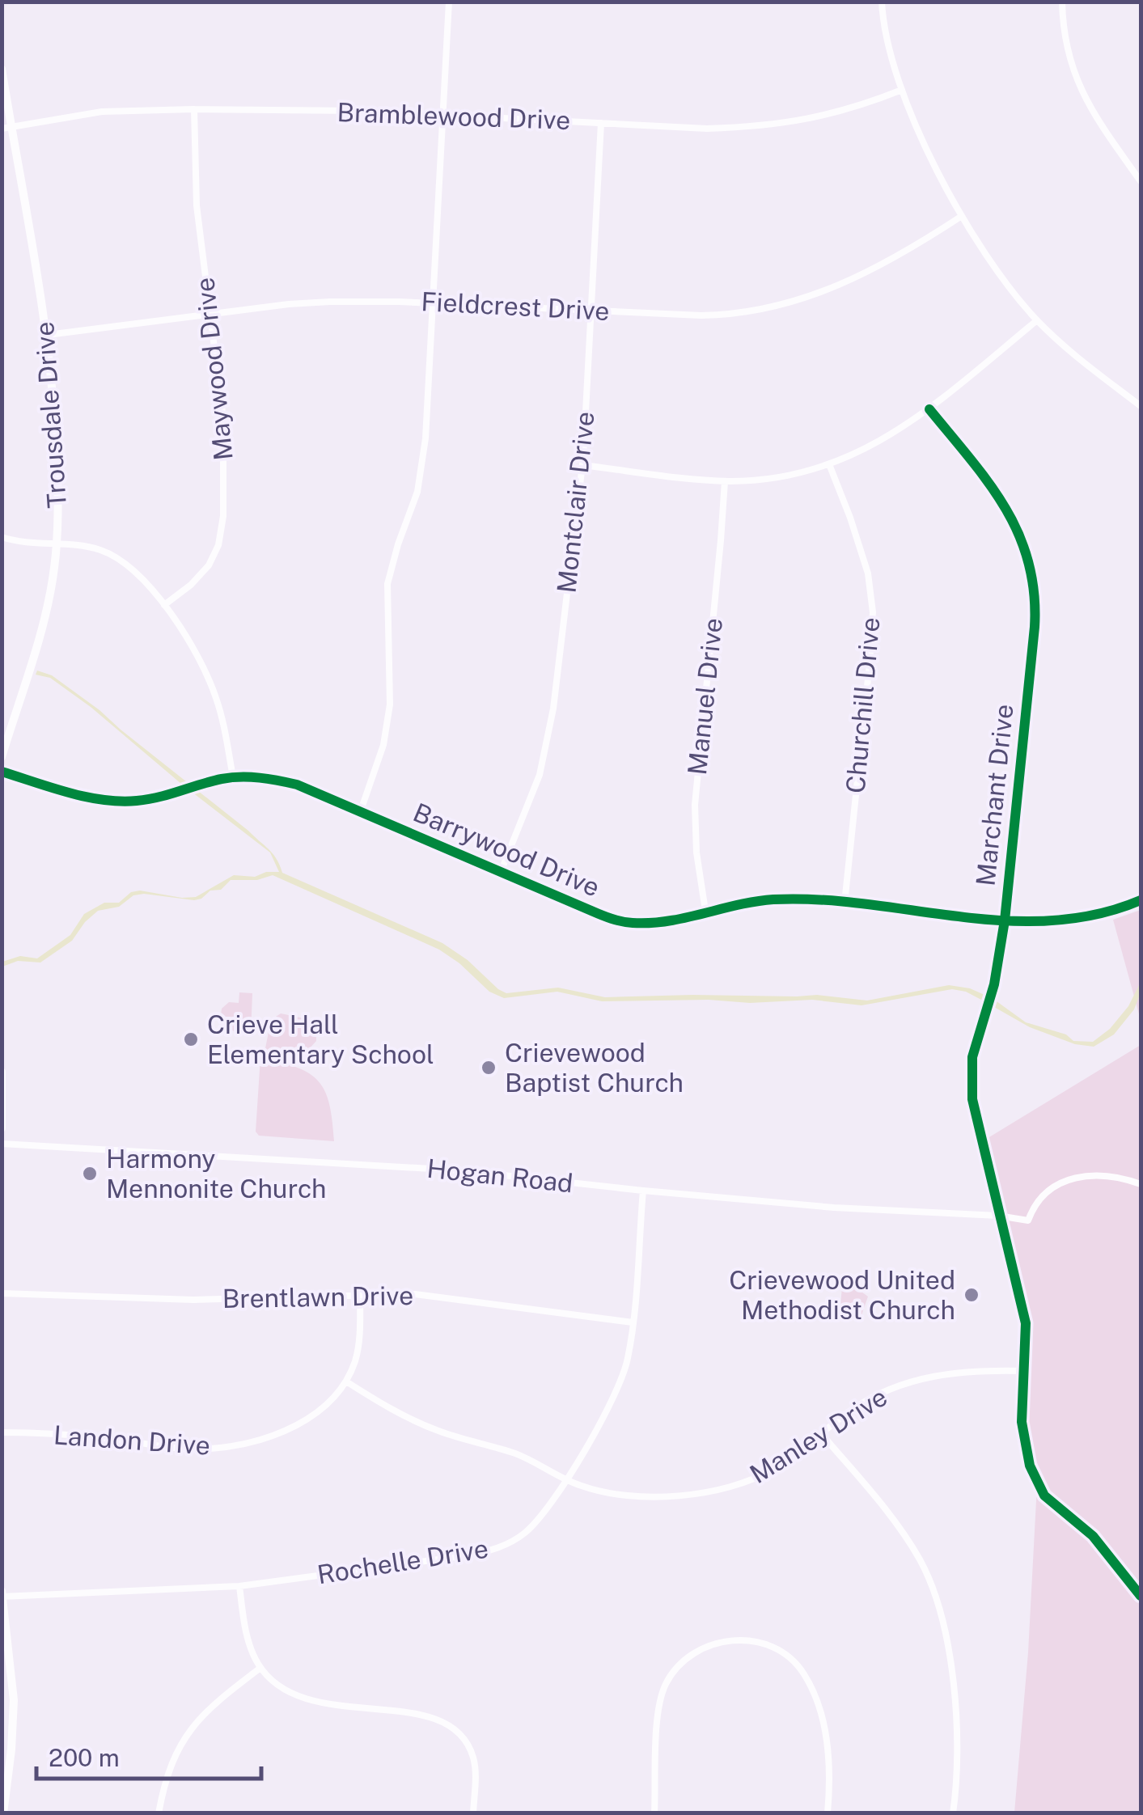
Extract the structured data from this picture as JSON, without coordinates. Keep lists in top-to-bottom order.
{
  "streets": {
    "street": [
      "Bramblewood Drive",
      "Fieldcrest Drive",
      "Maywood Drive",
      "Trousdale Drive",
      "Montclair Drive",
      "Manuel Drive",
      "Churchill Drive",
      "Marchant Drive",
      "Barrywood Drive",
      "Hogan Road",
      "Brentlawn Drive",
      "Manley Drive",
      "Landon Drive",
      "Rochelle Drive"
    ]
  },
  "crossings": [
    ["Bramblewood Drive", "Maywood Drive"],
    ["Bramblewood Drive", "Trousdale Drive"],
    ["Bramblewood Drive", "Montclair Drive"],
    ["Fieldcrest Drive", "Maywood Drive"],
    ["Fieldcrest Drive", "Trousdale Drive"],
    ["Fieldcrest Drive", "Montclair Drive"],
    ["Montclair Drive", "Barrywood Drive"],
    ["Manuel Drive", "Barrywood Drive"],
    ["Churchill Drive", "Barrywood Drive"],
    ["Marchant Drive", "Barrywood Drive"],
    ["Marchant Drive", "Hogan Road"],
    ["Marchant Drive", "Manley Drive"],
    ["Hogan Road", "Rochelle Drive"],
    ["Brentlawn Drive", "Landon Drive"],
    ["Brentlawn Drive", "Rochelle Drive"],
    ["Manley Drive", "Landon Drive"],
    ["Manley Drive", "Rochelle Drive"]
  ],
  "places": [
    "Crieve Hall Elementary School",
    "Crievewood Baptist Church",
    "Harmony Mennonite Church",
    "Crievewood United Methodist Church"
  ],
  "scale_bar": "200 m"
}
